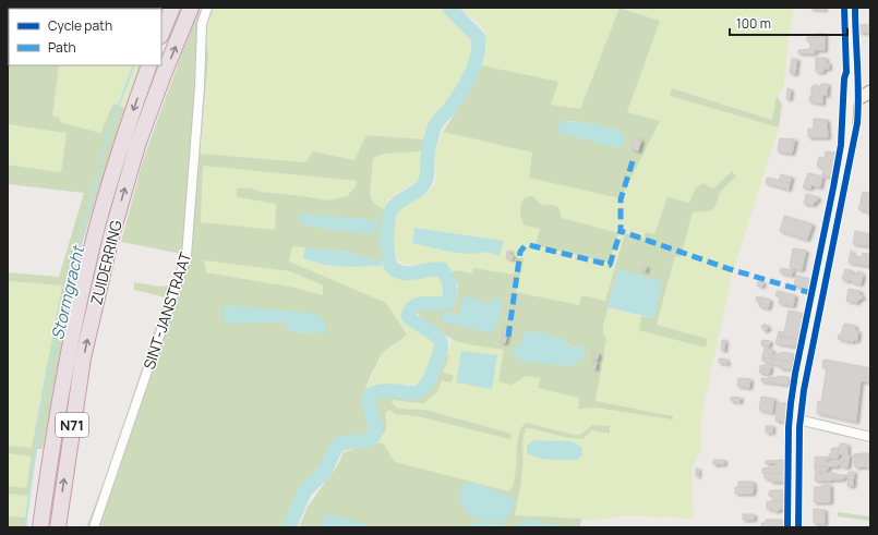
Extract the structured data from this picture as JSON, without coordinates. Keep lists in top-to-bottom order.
{
  "streets": {
    "highway": ["ZUIDERRING", "N71"],
    "street": ["SINT-JANSTRAAT"]
  },
  "water": ["Stormgracht"],
  "legend": ["Cycle path", "Path"],
  "scale_bar": "100 m"
}
